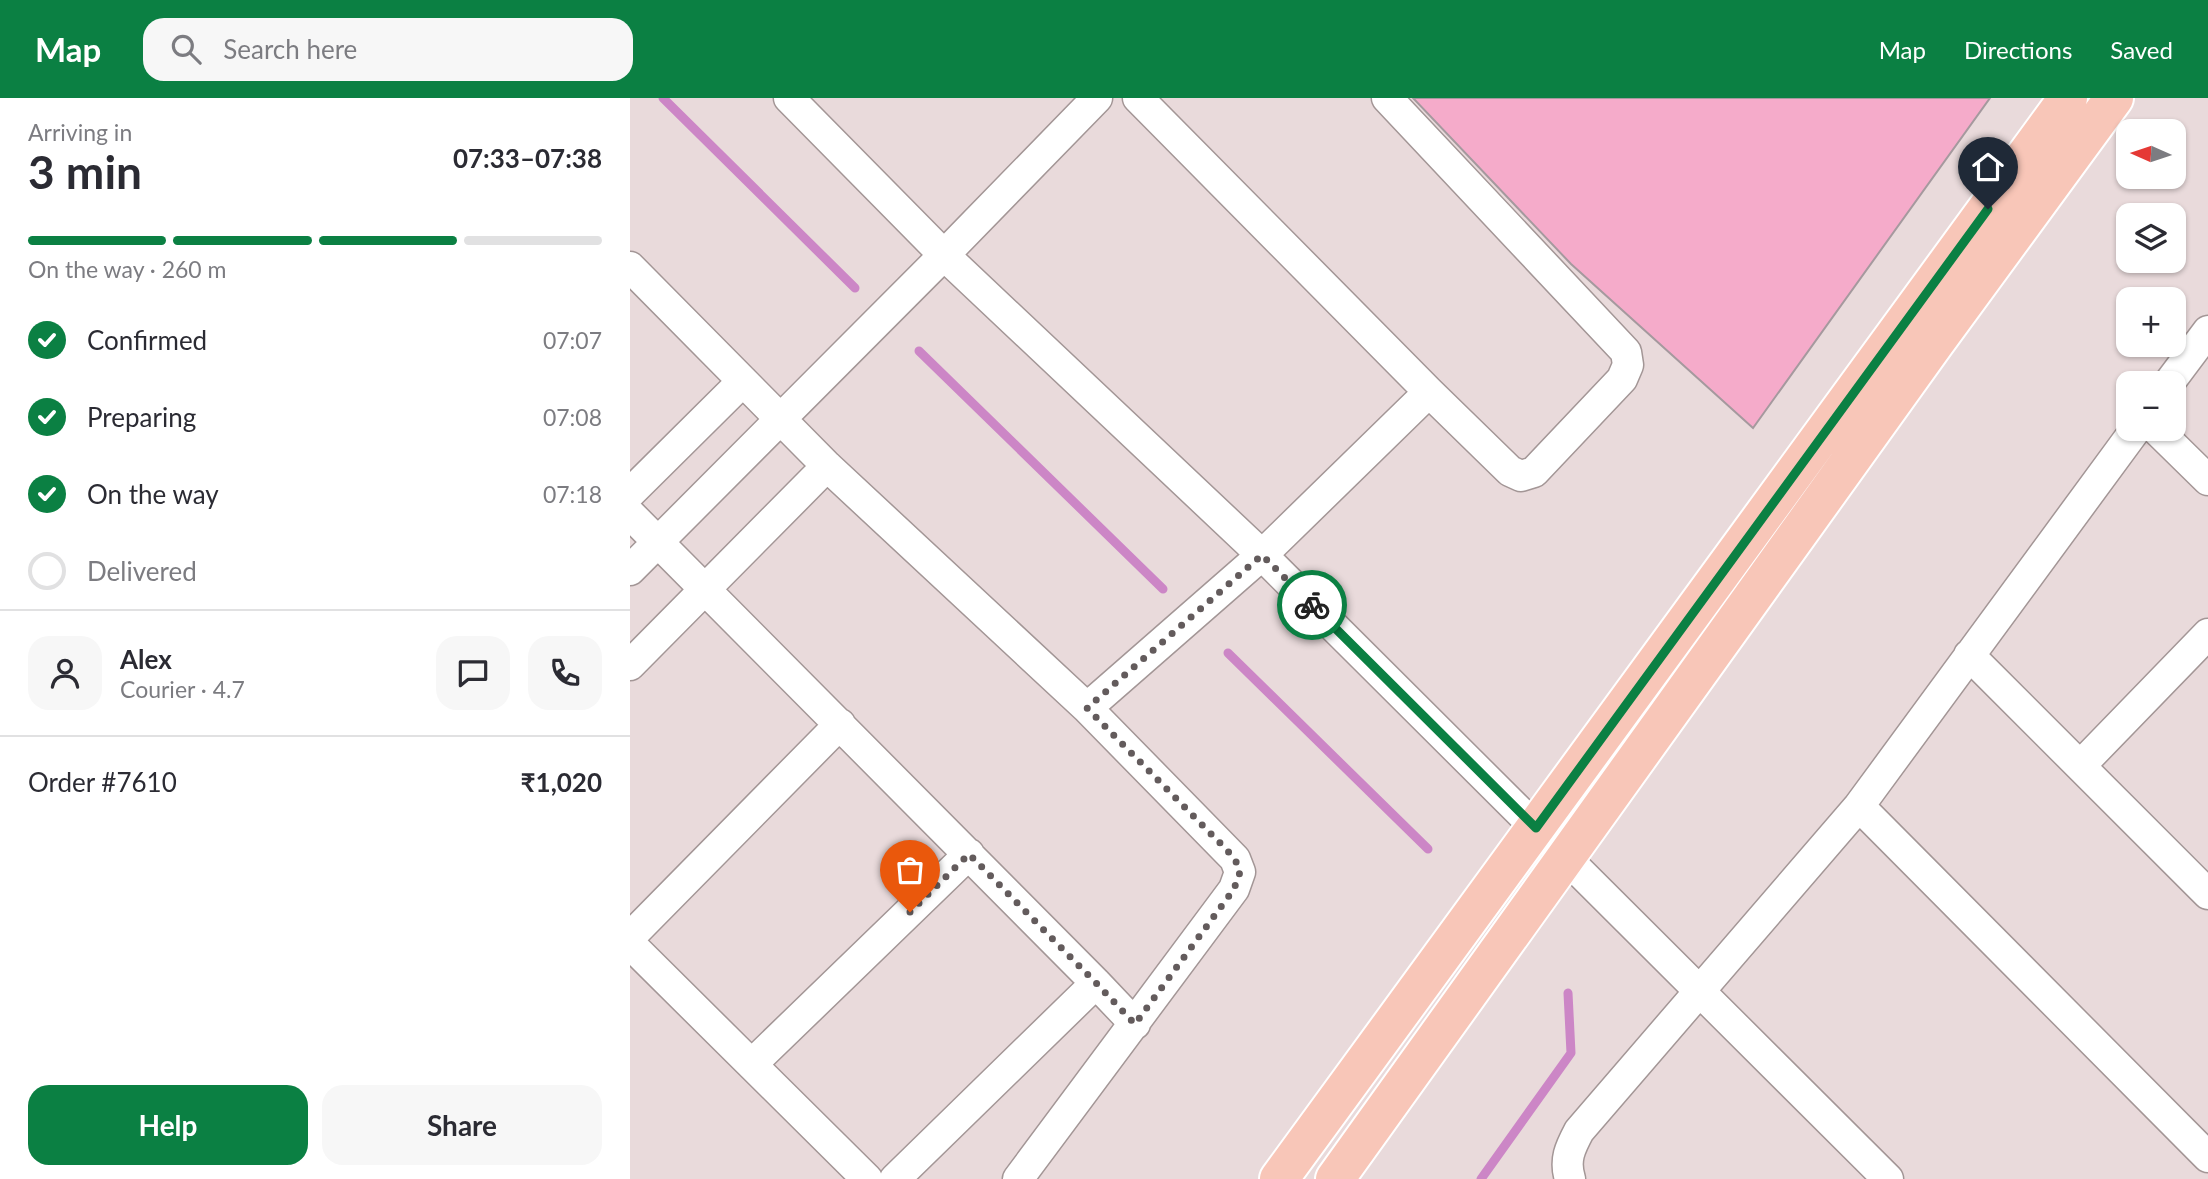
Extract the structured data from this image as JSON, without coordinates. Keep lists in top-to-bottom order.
{
  "north": "left",
  "page": {
    "header": "Map",
    "search": "Search here",
    "nav": ["Map", "Directions", "Saved"],
    "heading": ["3 min", "Arriving in", "07:33–07:38"],
    "panel": [
      "Alex",
      "Courier · 4.7",
      "Order #7610",
      "₹1,020"
    ],
    "map_buttons": ["+", "−"],
    "bar": "On the way · 260 m",
    "list": [
      ["Confirmed", "07:07"],
      ["Preparing", "07:08"],
      ["On the way", "07:18"],
      "Delivered"
    ],
    "buttons": ["Help", "Share"]
  }
}
